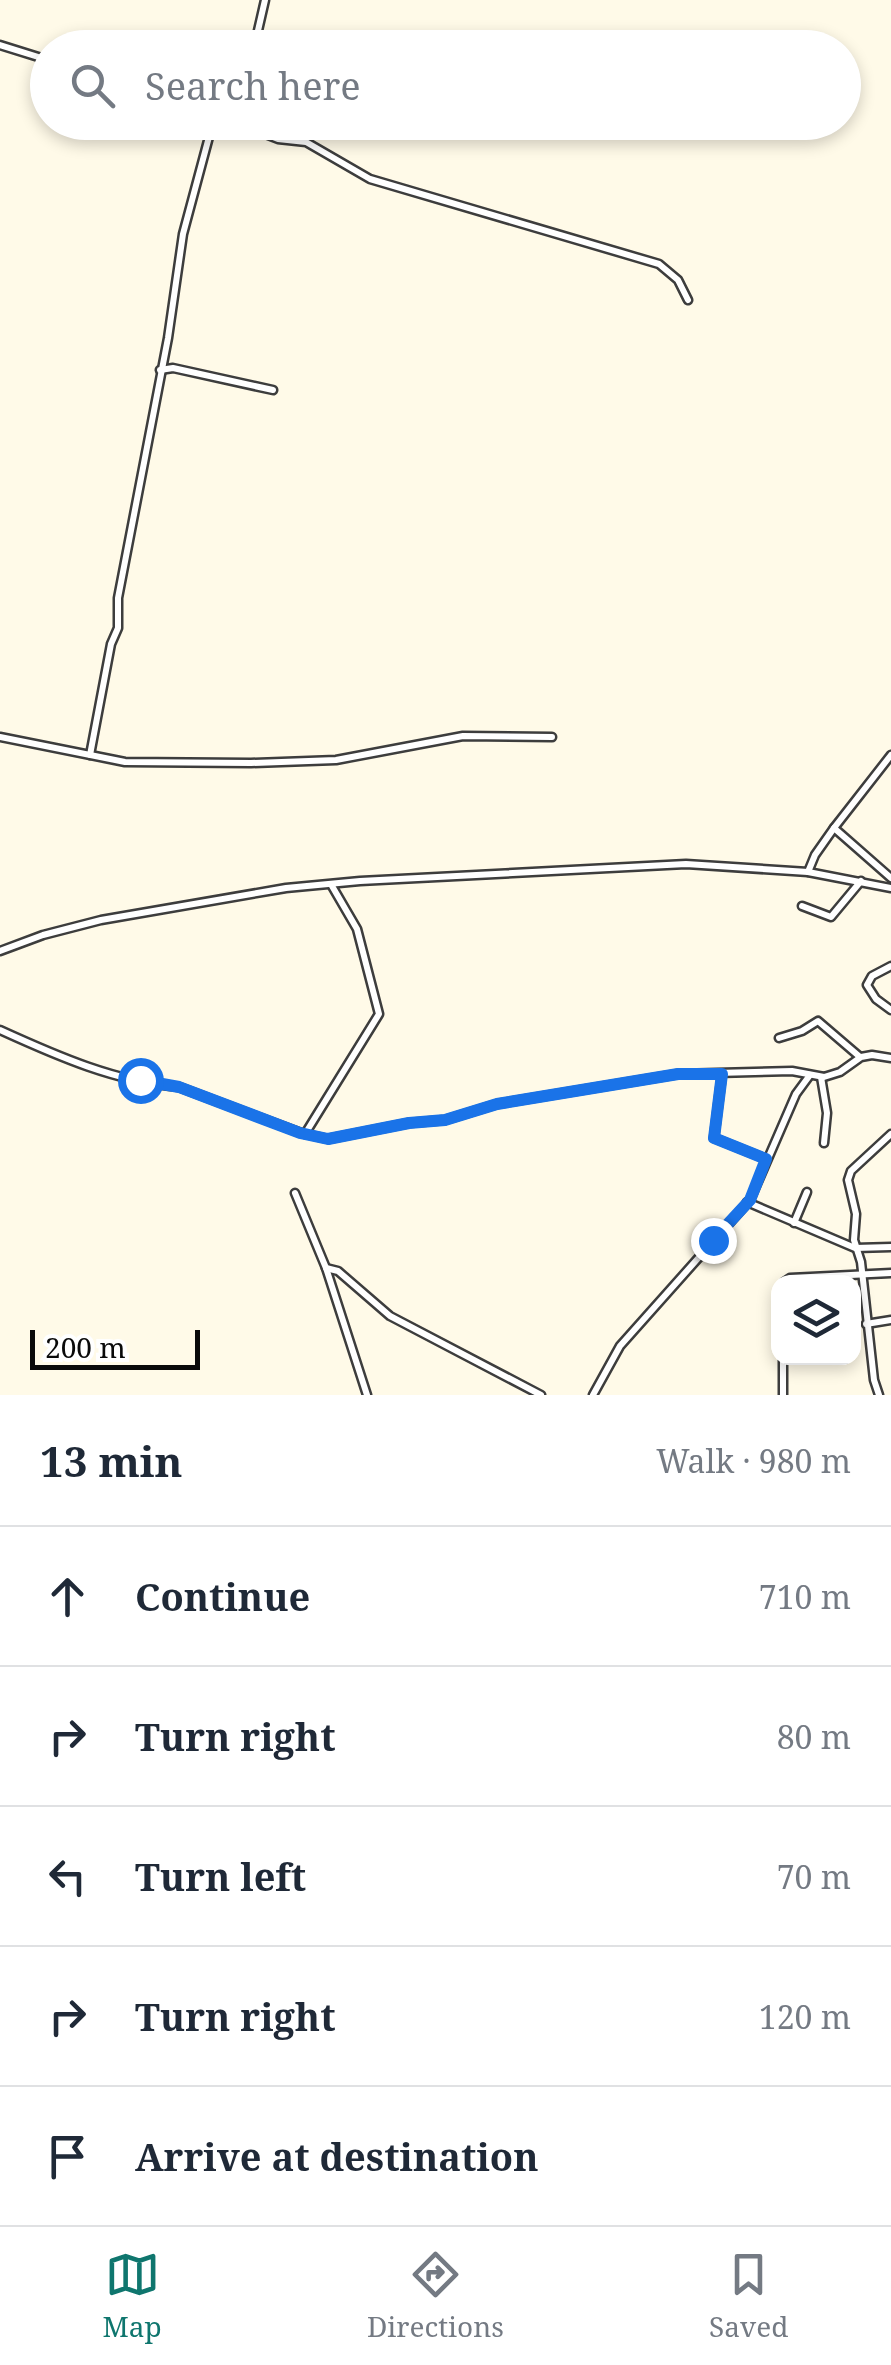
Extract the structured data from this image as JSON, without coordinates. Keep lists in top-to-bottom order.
{
  "scale_bar": "200 m",
  "page": {
    "search": "Search here",
    "scale": "200 m",
    "heading": ["13 min", "Walk · 980 m"],
    "list": [
      ["Continue", "710 m"],
      ["Turn right", "80 m"],
      ["Turn left", "70 m"],
      ["Turn right", "120 m"],
      "Arrive at destination"
    ],
    "nav": ["Map", "Directions", "Saved"]
  }
}
